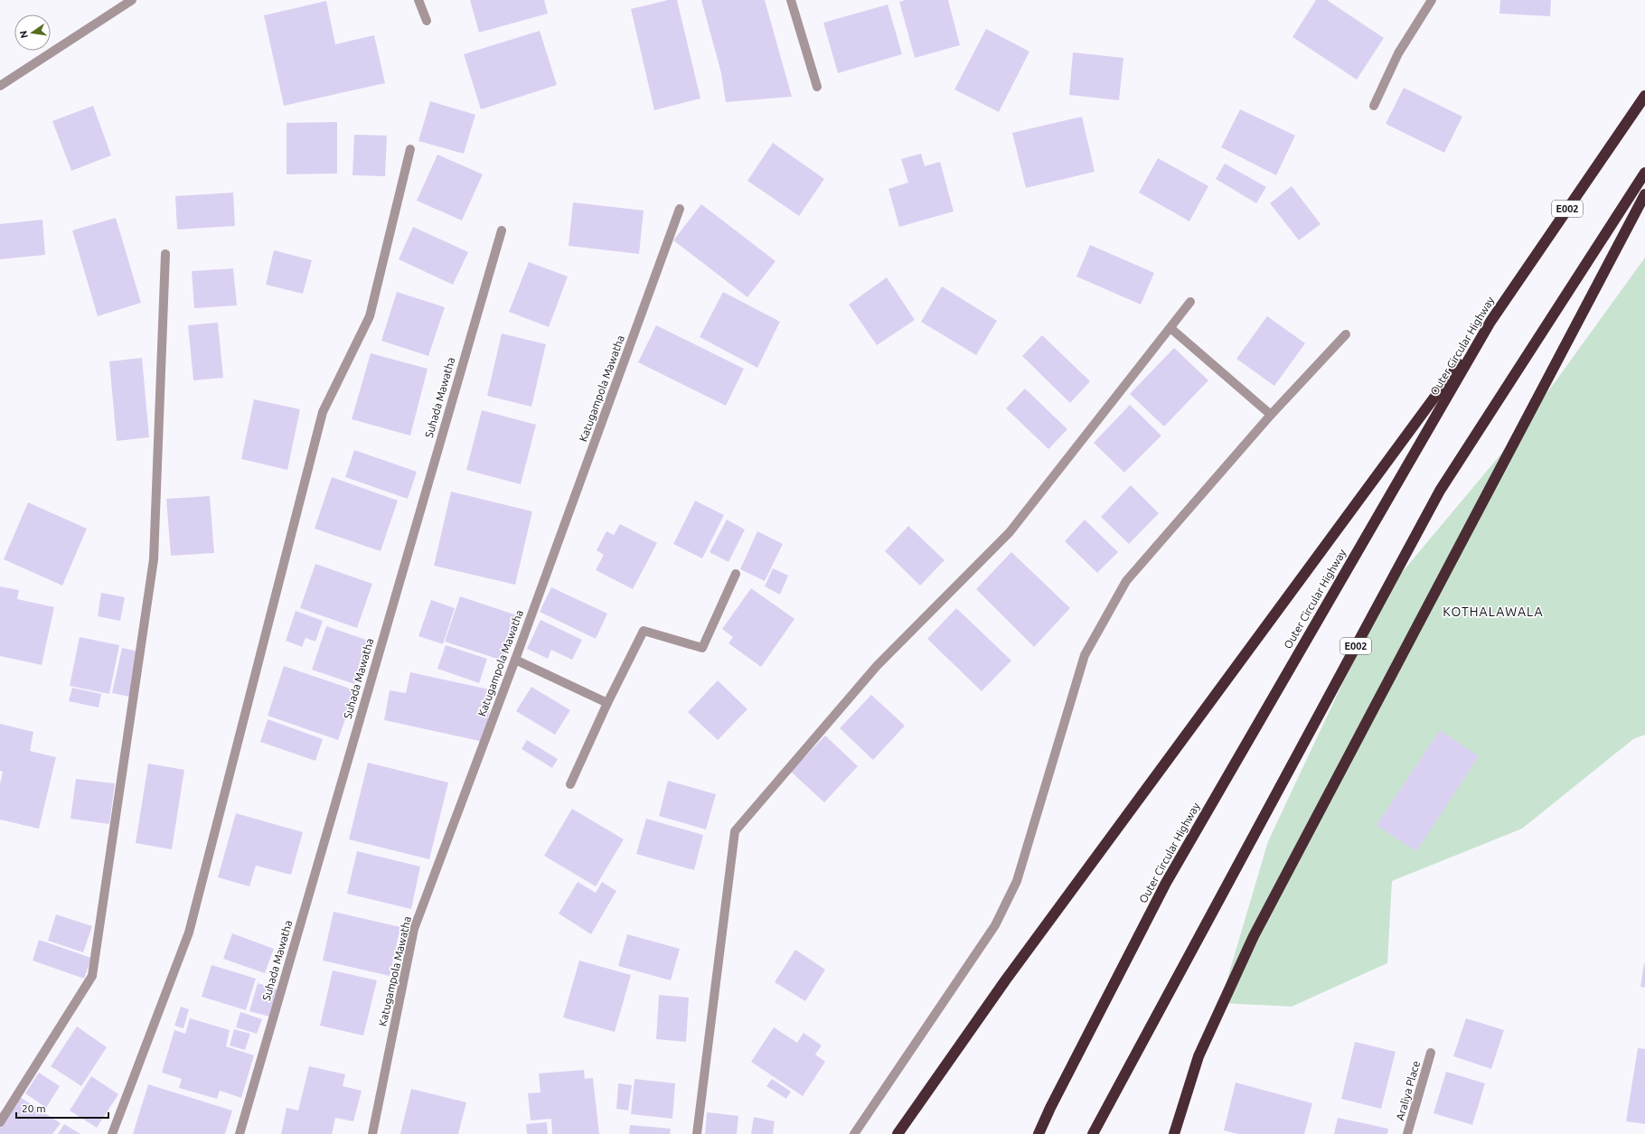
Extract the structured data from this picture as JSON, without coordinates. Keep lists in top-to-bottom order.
{
  "streets": {
    "highway": ["E002", "Outer Circular Highway"],
    "street": ["Katugampola Mawatha", "Suhada Mawatha", "Araliya Place"]
  },
  "districts": ["KOTHALAWALA"],
  "scale_bar": "20 m",
  "north": "left"
}
